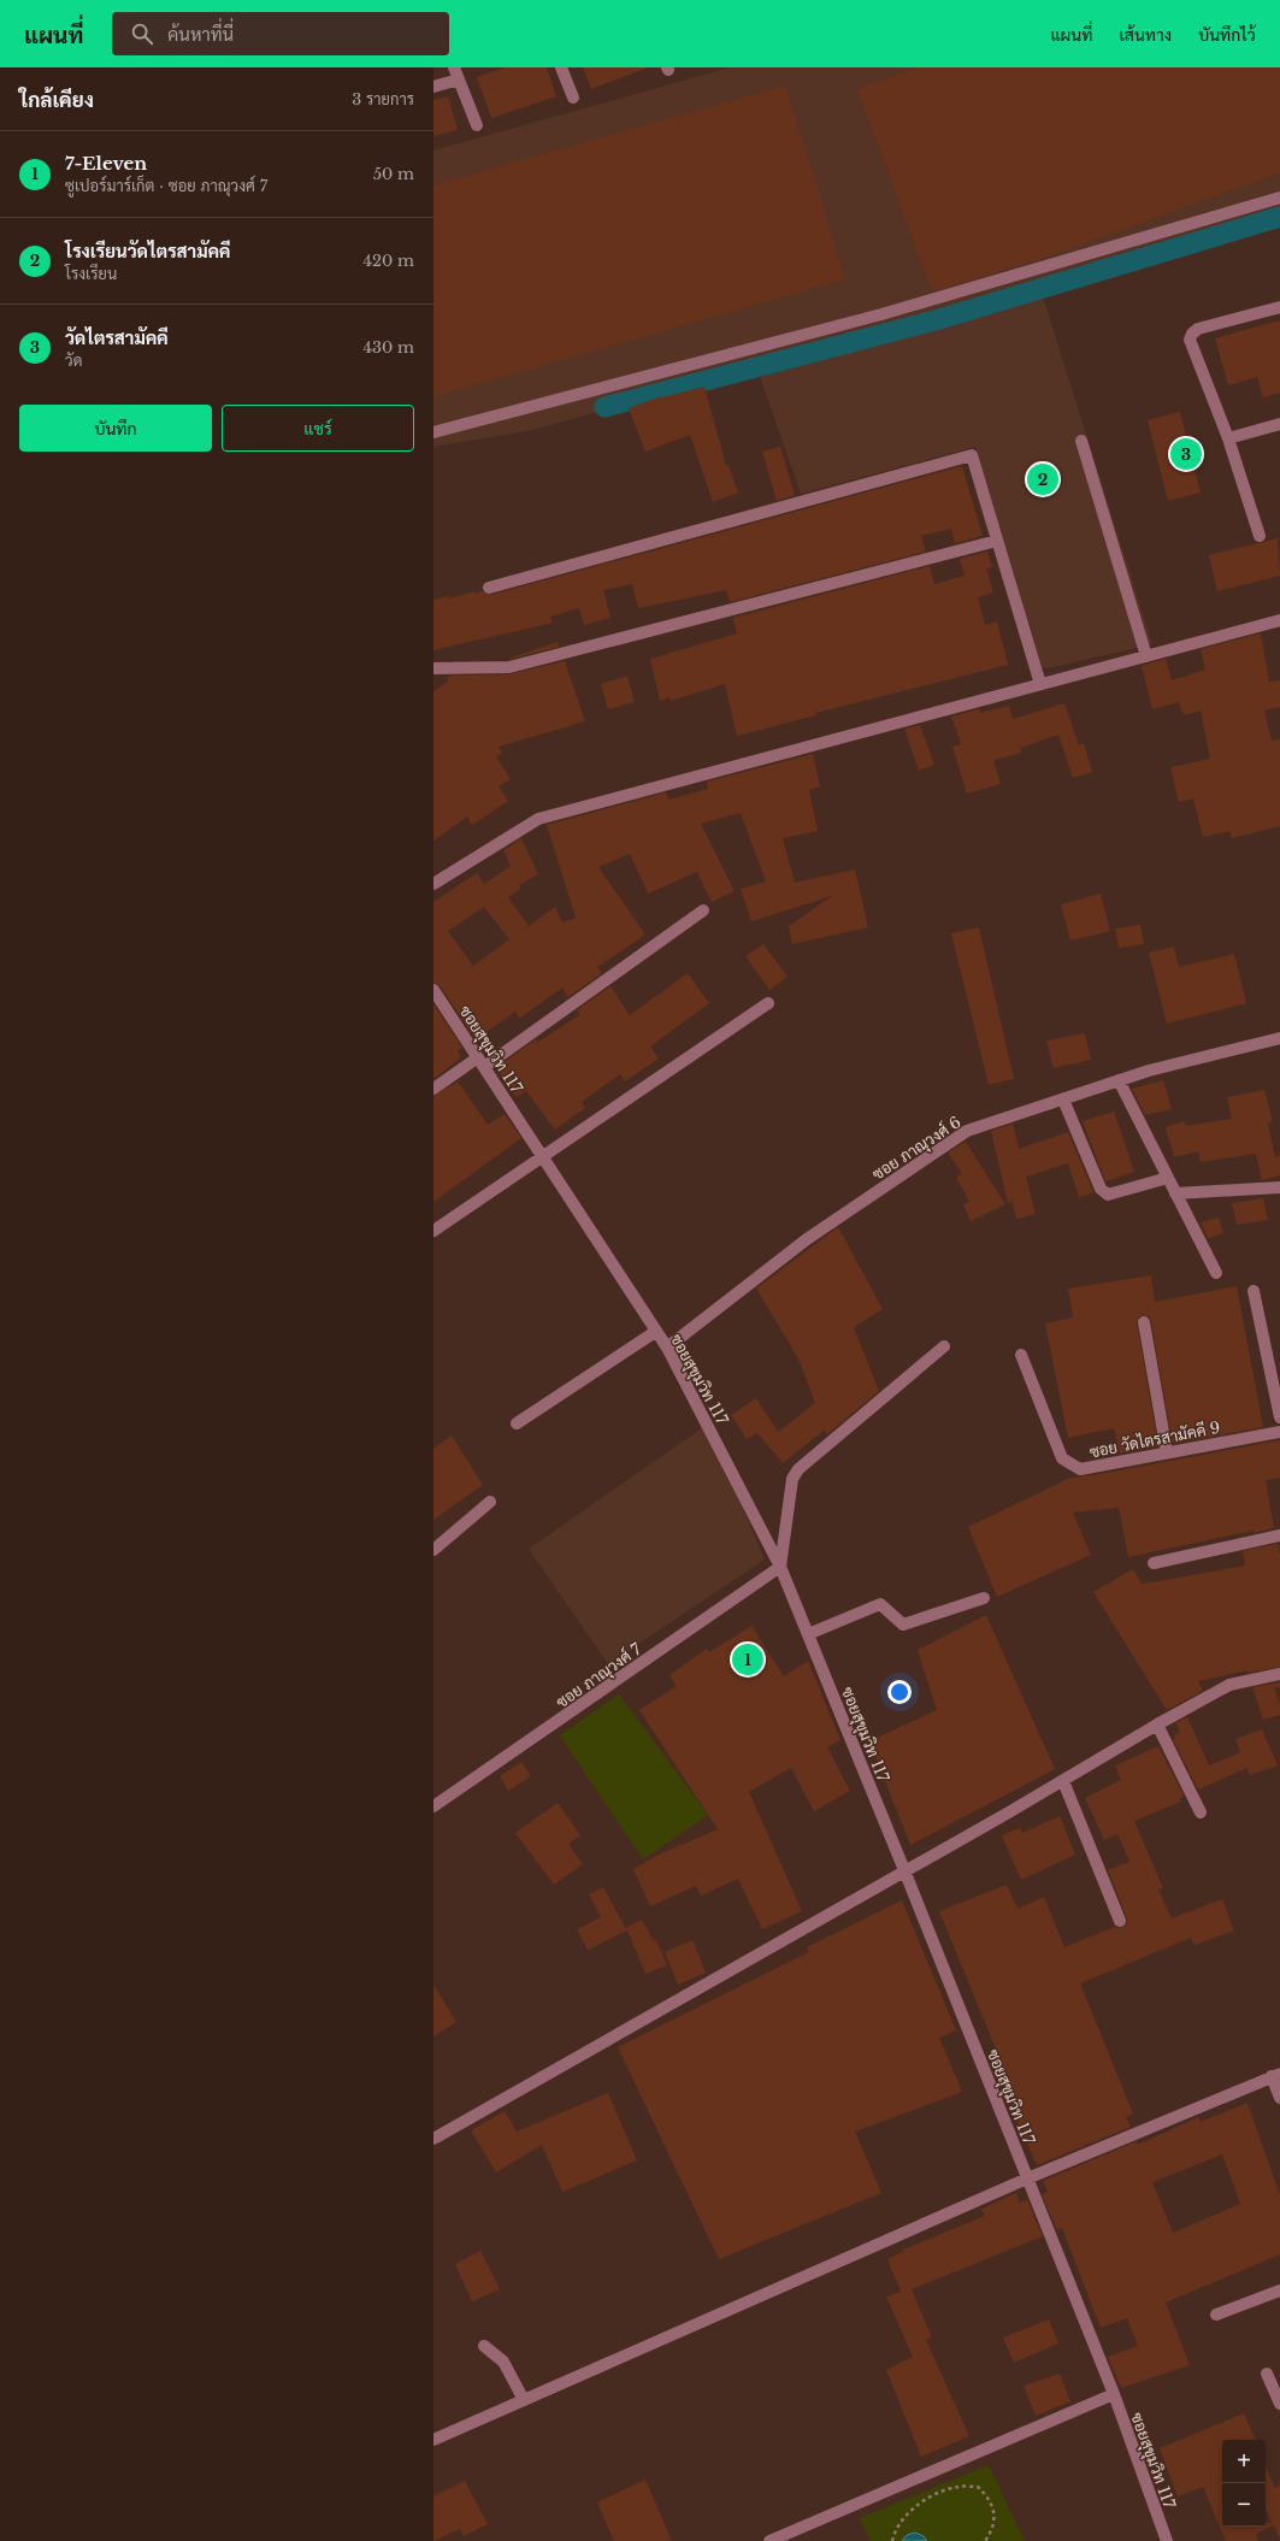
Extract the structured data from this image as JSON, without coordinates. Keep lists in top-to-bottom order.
{
  "streets": {
    "street": [
      "ซอยสุขุมวิท 117",
      "ซอย ภาณุวงศ์ 6",
      "ซอย วัดไตรสามัคคี 9",
      "ซอย ภาณุวงศ์ 7"
    ]
  },
  "crossings": [
    ["ซอยสุขุมวิท 117", "ซอย ภาณุวงศ์ 6"],
    ["ซอยสุขุมวิท 117", "ซอย ภาณุวงศ์ 7"]
  ],
  "page": {
    "header": "แผนที่",
    "search": "ค้นหาที่นี่",
    "nav": ["แผนที่", "เส้นทาง", "บันทึกไว้"],
    "heading": ["ใกล้เคียง", "3 รายการ"],
    "list": [
      {
        "mark": "1",
        "name": "7-Eleven",
        "note": "ซูเปอร์มาร์เก็ต · ซอย ภาณุวงศ์ 7",
        "value": "50 m"
      },
      {
        "mark": "2",
        "name": "โรงเรียนวัดไตรสามัคคี",
        "note": "โรงเรียน",
        "value": "420 m"
      },
      {
        "mark": "3",
        "name": "วัดไตรสามัคคี",
        "note": "วัด",
        "value": "430 m"
      }
    ],
    "buttons": ["บันทึก", "แชร์"],
    "pins": ["3", "2", "1"],
    "map_buttons": ["+", "−"]
  }
}
